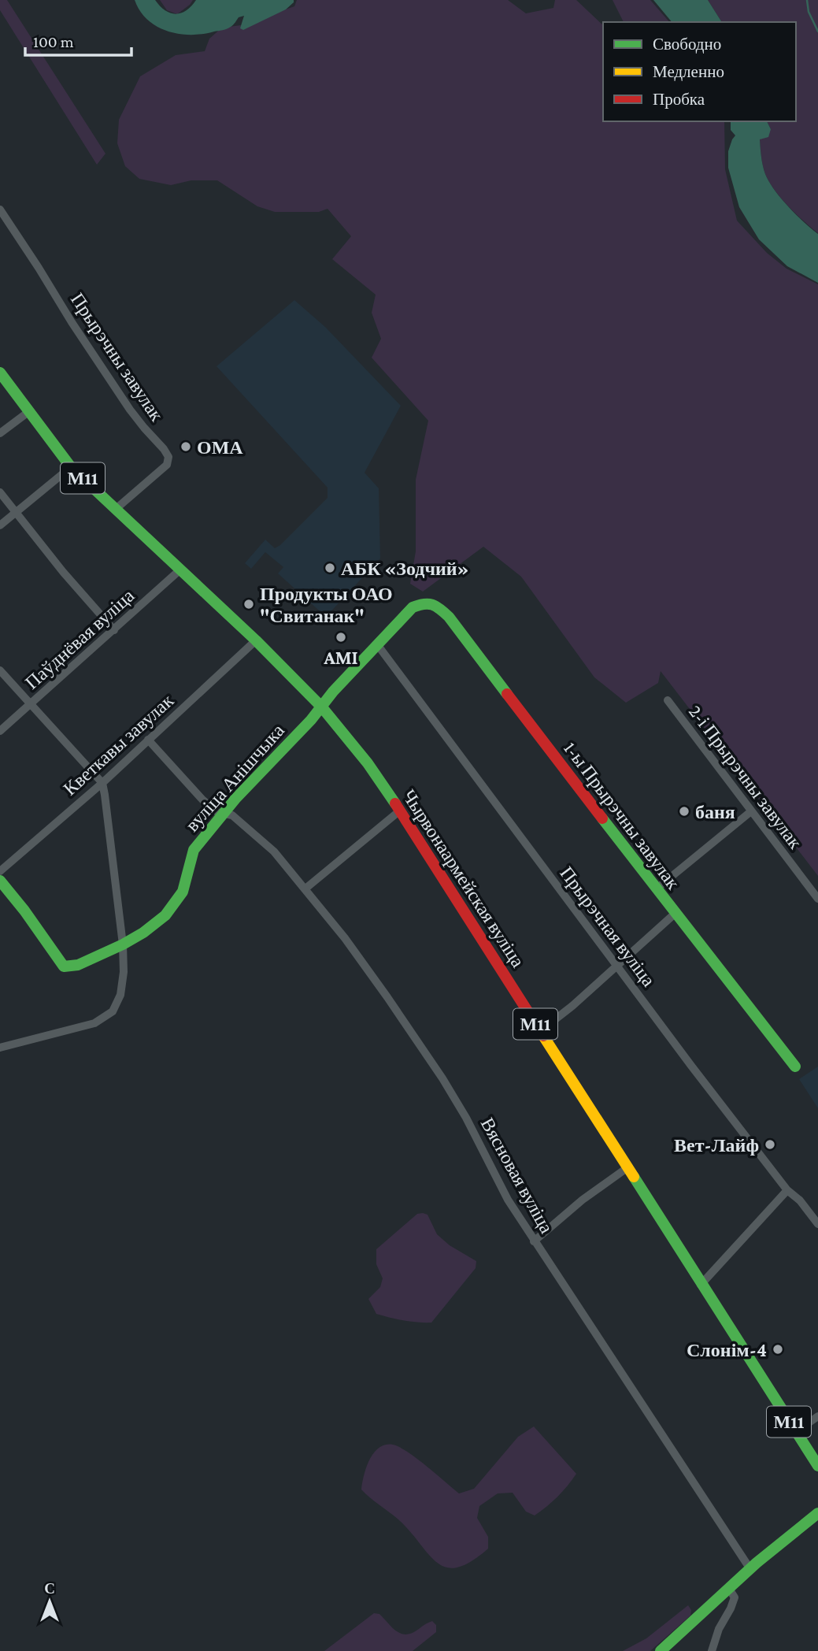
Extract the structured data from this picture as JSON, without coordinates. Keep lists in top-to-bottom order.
{
  "streets": {
    "main road": [
      "М11",
      "вуліца Анішчыка",
      "1-ы Прырэчны завулак",
      "Чырвонаармейская вуліца"
    ],
    "street": [
      "Прырэчны завулак",
      "Паўднёвая вуліца",
      "Кветкавы завулак",
      "2-і Прырэчны завулак",
      "Прырэчная вуліца",
      "Вясновая вуліца"
    ]
  },
  "crossings": [
    ["Прырэчны завулак", "Чырвонаармейская вуліца"],
    ["Паўднёвая вуліца", "Чырвонаармейская вуліца"],
    ["Кветкавы завулак", "Чырвонаармейская вуліца"],
    ["Кветкавы завулак", "Вясновая вуліца"],
    ["вуліца Анішчыка", "1-ы Прырэчны завулак"],
    ["вуліца Анішчыка", "Чырвонаармейская вуліца"],
    ["вуліца Анішчыка", "Прырэчная вуліца"],
    ["вуліца Анішчыка", "Вясновая вуліца"]
  ],
  "places": [
    "ОМА",
    "АБК «Зодчий»",
    "Продукты ОАО \"Свитанак\"",
    "AMI",
    "баня",
    "Вет-Лайф",
    "Слонім-4"
  ],
  "legend": ["Свободно", "Медленно", "Пробка"],
  "scale_bar": "100 m",
  "north": "top"
}
